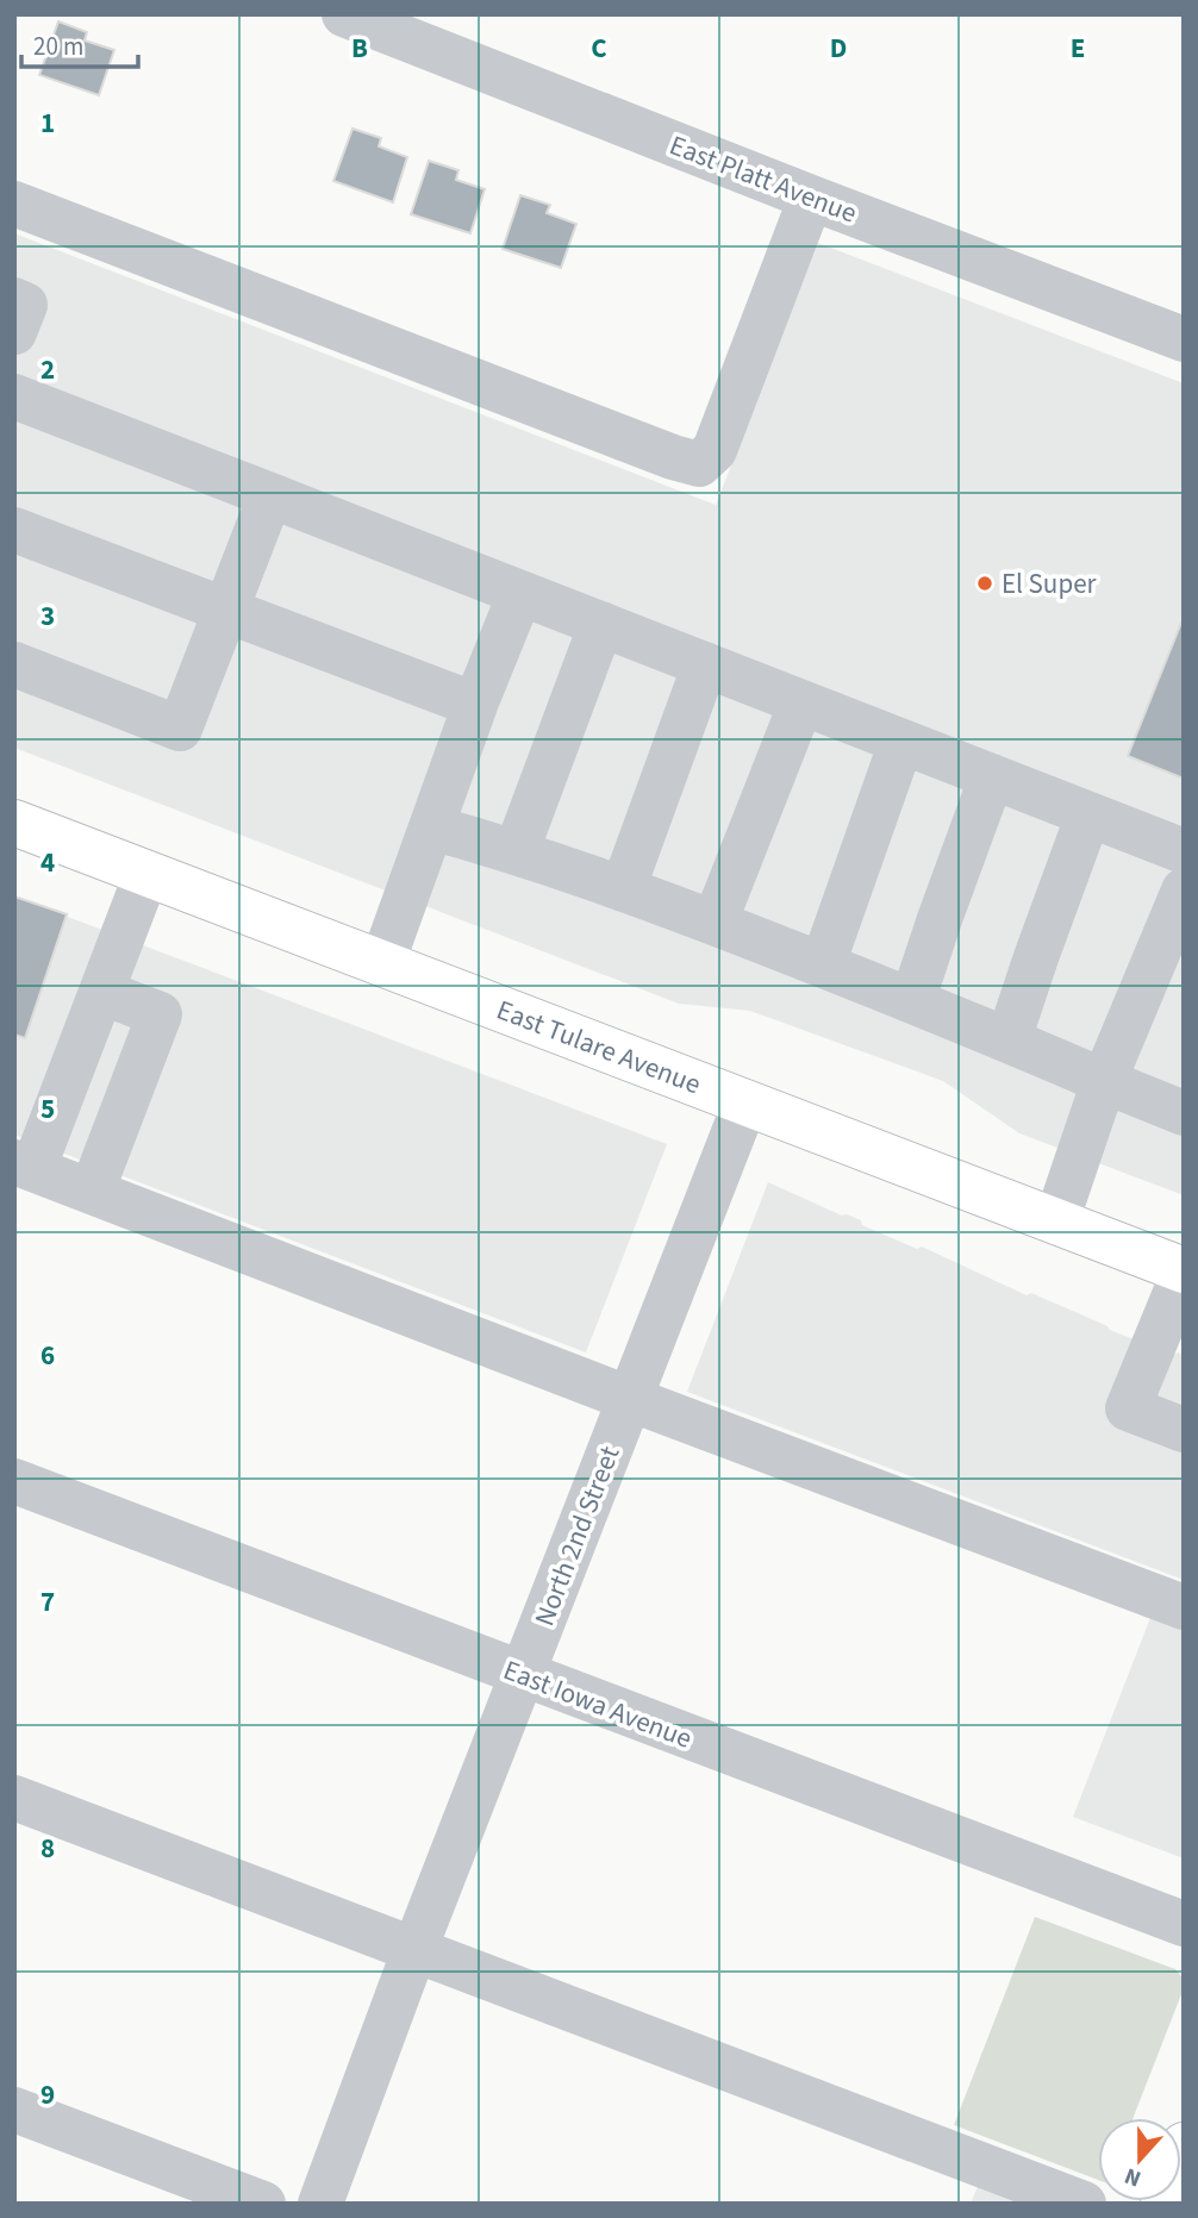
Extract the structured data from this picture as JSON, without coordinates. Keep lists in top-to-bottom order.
{
  "streets": {
    "main road": ["East Tulare Avenue"],
    "street": ["East Platt Avenue", "North 2nd Street", "East Iowa Avenue"]
  },
  "crossings": [
    ["East Tulare Avenue", "North 2nd Street"],
    ["North 2nd Street", "East Iowa Avenue"]
  ],
  "places": ["El Super"],
  "scale_bar": "20 m",
  "north": "bottom",
  "grid": {
    "columns": [
      "B",
      "C",
      "D",
      "E"
    ],
    "rows": [
      "1",
      "2",
      "3",
      "4",
      "5",
      "6",
      "7",
      "8",
      "9"
    ]
  }
}
